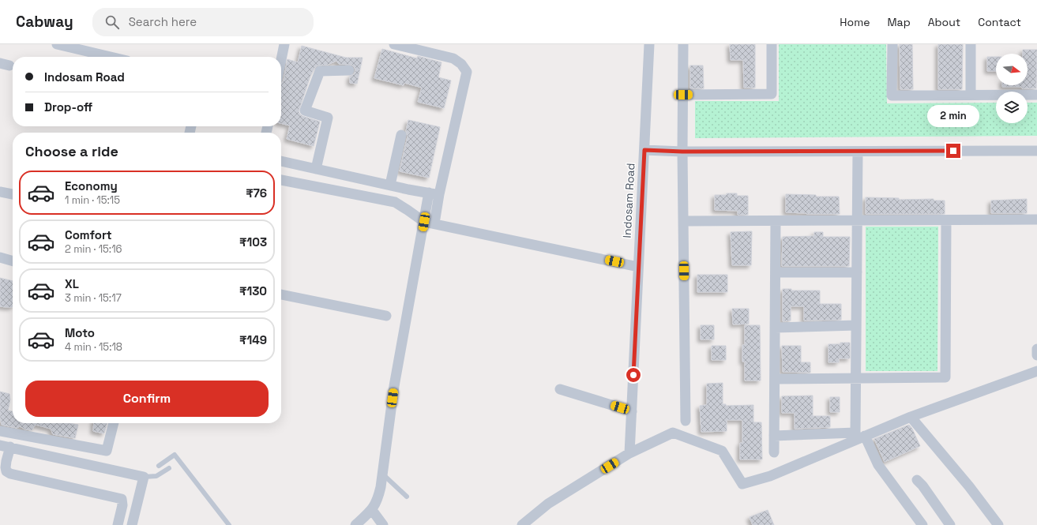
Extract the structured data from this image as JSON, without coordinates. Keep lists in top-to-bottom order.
{
  "streets": {
    "street": ["Indosam Road"]
  },
  "north": "right",
  "page": {
    "header": "Cabway",
    "search": "Search here",
    "nav": [
      "Home",
      "Map",
      "About",
      "Contact"
    ],
    "banner": ["Indosam Road", "Drop-off"],
    "bubble": "2 min",
    "heading": "Choose a ride",
    "list": [
      {
        "name": "Economy",
        "note": "1 min · 15:15",
        "value": "₹76"
      },
      {
        "name": "Comfort",
        "note": "2 min · 15:16",
        "value": "₹103"
      },
      {
        "name": "XL",
        "note": "3 min · 15:17",
        "value": "₹130"
      },
      {
        "name": "Moto",
        "note": "4 min · 15:18",
        "value": "₹149"
      }
    ],
    "buttons": "Confirm"
  }
}
